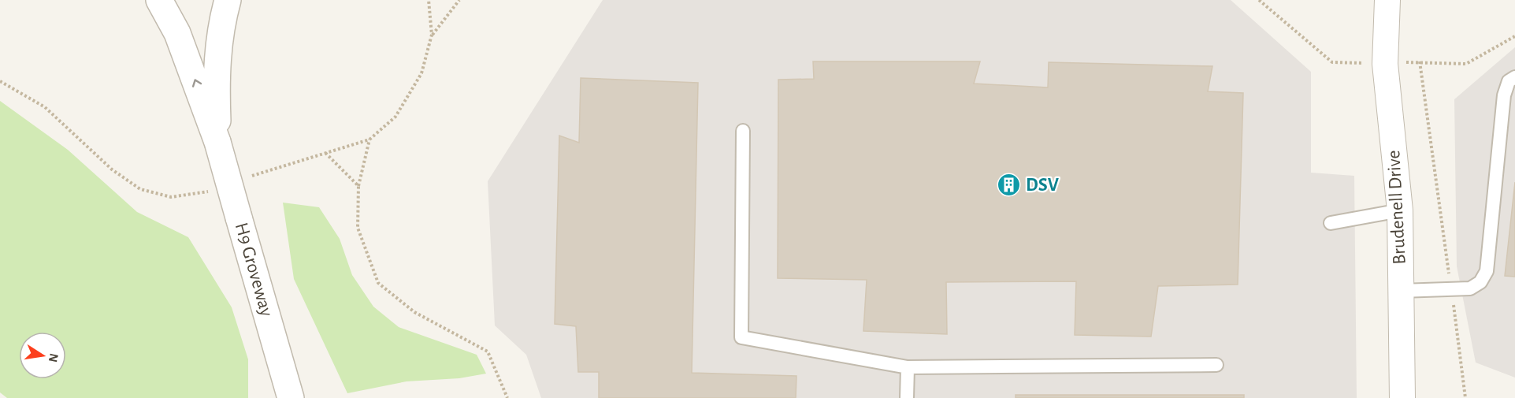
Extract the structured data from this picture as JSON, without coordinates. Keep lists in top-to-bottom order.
{
  "streets": {
    "street": ["Brudenell Drive", "H9 Groveway"]
  },
  "places": {
    "building": ["DSV"]
  },
  "north": "right"
}
